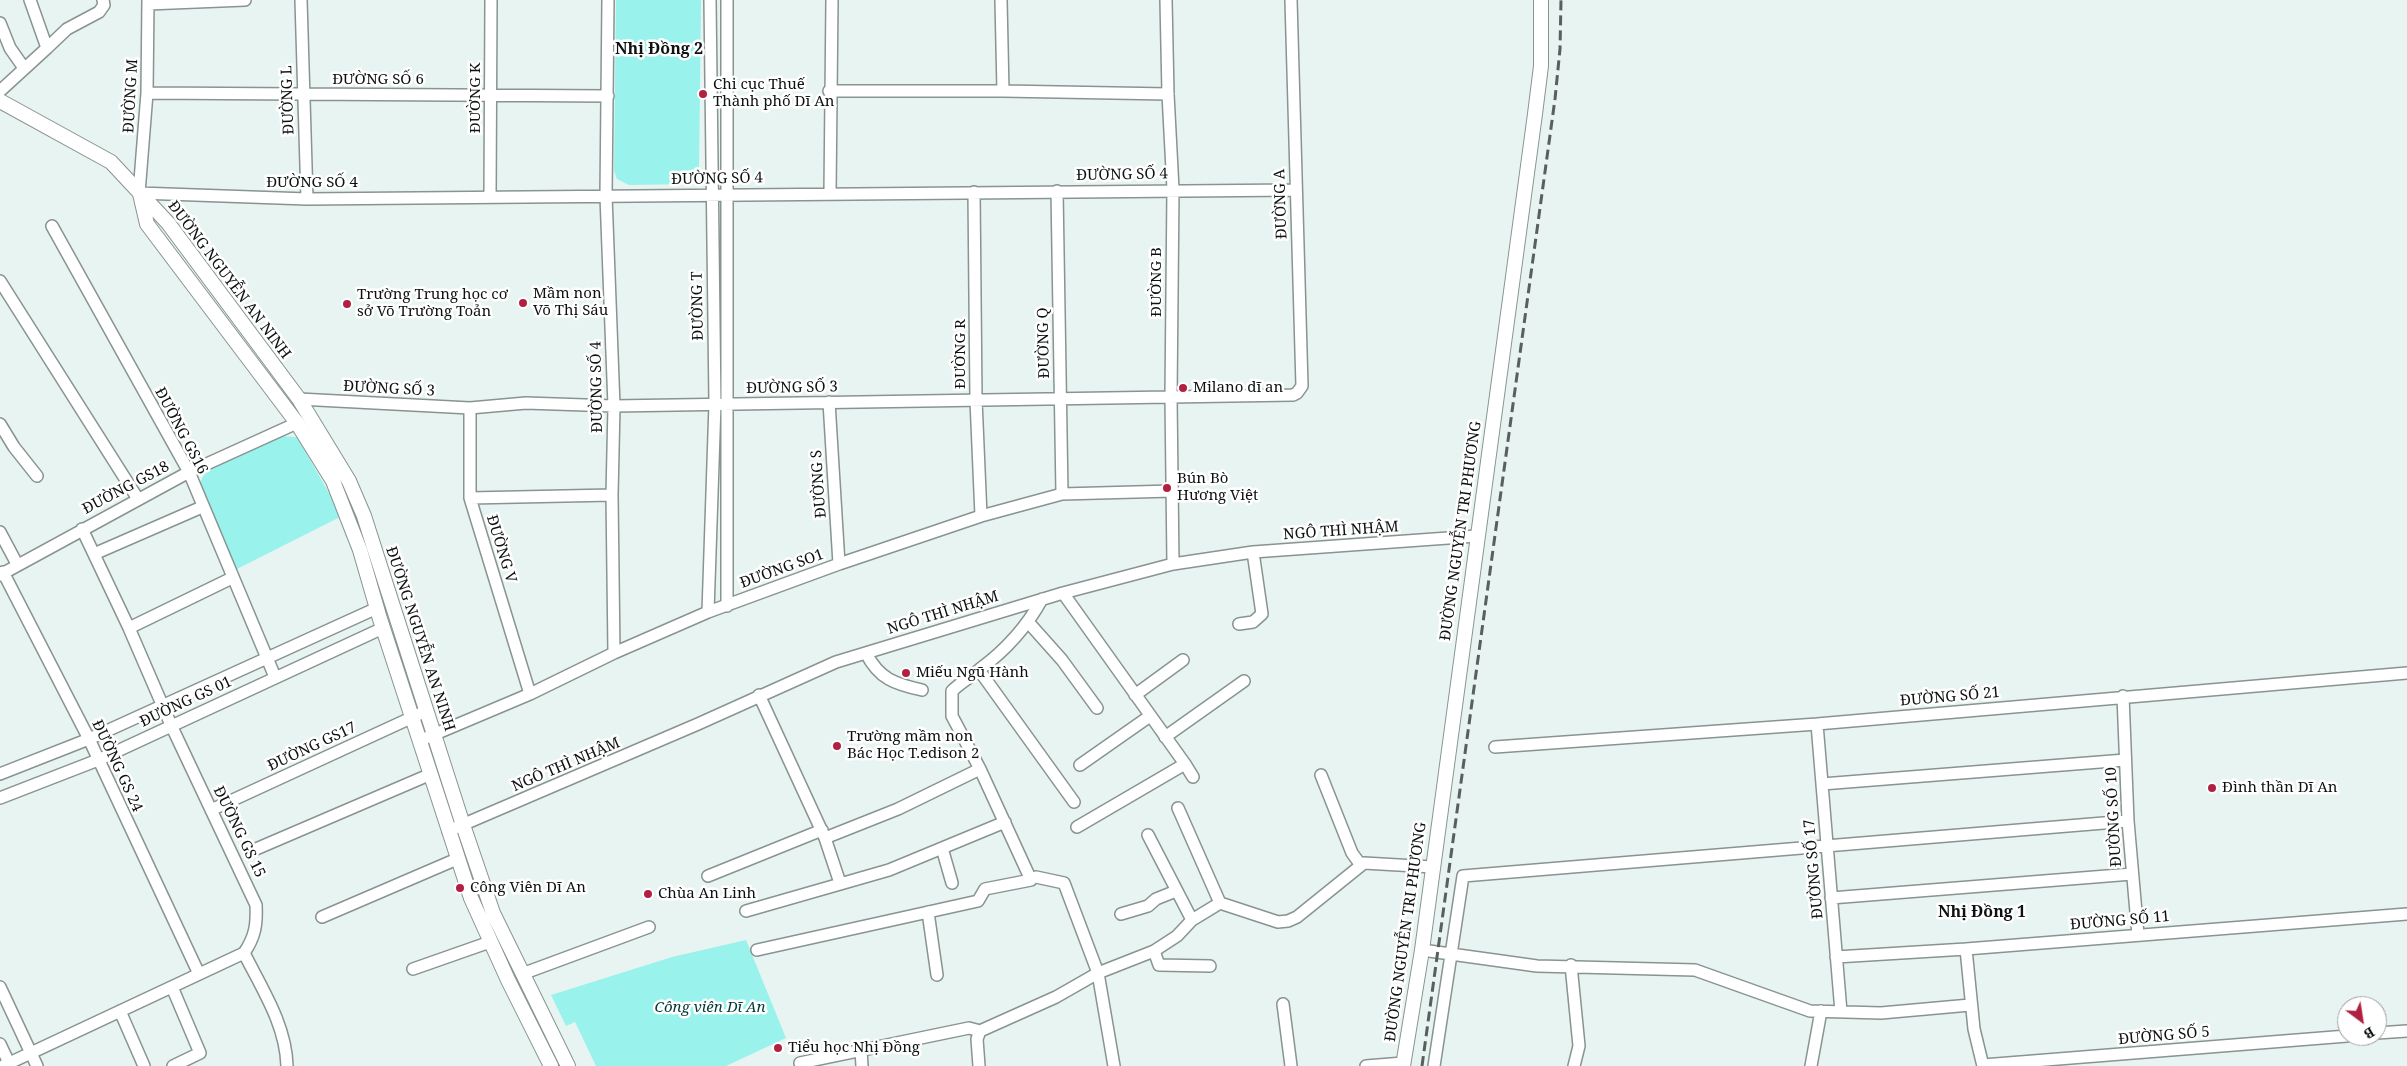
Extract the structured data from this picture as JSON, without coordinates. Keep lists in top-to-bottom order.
{
  "streets": {
    "main road": ["ĐƯỜNG NGUYỄN AN NINH", "ĐƯỜNG NGUYỄN TRI PHƯƠNG"],
    "street": [
      "ĐƯỜNG SỐ 6",
      "ĐƯỜNG M",
      "ĐƯỜNG K",
      "ĐƯỜNG L",
      "ĐƯỜNG SỐ 4",
      "ĐƯỜNG A",
      "ĐƯỜNG B",
      "ĐƯỜNG T",
      "ĐƯỜNG Q",
      "ĐƯỜNG R",
      "ĐƯỜNG SỐ 3",
      "ĐƯỜNG GS16",
      "ĐƯỜNG S",
      "ĐƯỜNG GS18",
      "NGÔ THÌ NHẬM",
      "ĐƯỜNG V",
      "ĐƯỜNG SO1",
      "ĐƯỜNG SỐ 21",
      "ĐƯỜNG GS 01",
      "ĐƯỜNG GS17",
      "ĐƯỜNG GS 24",
      "ĐƯỜNG SỐ 10",
      "ĐƯỜNG GS 15",
      "ĐƯỜNG SỐ 17",
      "ĐƯỜNG SỐ 11",
      "ĐƯỜNG SỐ 5"
    ]
  },
  "crossings": [
    ["ĐƯỜNG SỐ 6", "ĐƯỜNG M"],
    ["ĐƯỜNG SỐ 6", "ĐƯỜNG K"],
    ["ĐƯỜNG SỐ 6", "ĐƯỜNG L"],
    ["ĐƯỜNG SỐ 6", "ĐƯỜNG SỐ 4"],
    ["ĐƯỜNG M", "ĐƯỜNG SỐ 4"],
    ["ĐƯỜNG M", "ĐƯỜNG NGUYỄN AN NINH"],
    ["ĐƯỜNG K", "ĐƯỜNG SỐ 4"],
    ["ĐƯỜNG L", "ĐƯỜNG SỐ 4"],
    ["ĐƯỜNG SỐ 4", "ĐƯỜNG A"],
    ["ĐƯỜNG SỐ 4", "ĐƯỜNG NGUYỄN AN NINH"],
    ["ĐƯỜNG SỐ 4", "ĐƯỜNG B"],
    ["ĐƯỜNG SỐ 4", "ĐƯỜNG T"],
    ["ĐƯỜNG SỐ 4", "ĐƯỜNG Q"],
    ["ĐƯỜNG SỐ 4", "ĐƯỜNG R"],
    ["ĐƯỜNG SỐ 4", "ĐƯỜNG SỐ 3"],
    ["ĐƯỜNG SỐ 4", "ĐƯỜNG SO1"],
    ["ĐƯỜNG A", "ĐƯỜNG SỐ 3"],
    ["ĐƯỜNG NGUYỄN AN NINH", "ĐƯỜNG SỐ 3"],
    ["ĐƯỜNG NGUYỄN AN NINH", "ĐƯỜNG GS18"],
    ["ĐƯỜNG NGUYỄN AN NINH", "NGÔ THÌ NHẬM"],
    ["ĐƯỜNG NGUYỄN AN NINH", "ĐƯỜNG SO1"],
    ["ĐƯỜNG NGUYỄN AN NINH", "ĐƯỜNG GS 01"],
    ["ĐƯỜNG NGUYỄN AN NINH", "ĐƯỜNG GS17"],
    ["ĐƯỜNG B", "ĐƯỜNG SỐ 3"],
    ["ĐƯỜNG B", "NGÔ THÌ NHẬM"],
    ["ĐƯỜNG B", "ĐƯỜNG SO1"],
    ["ĐƯỜNG T", "ĐƯỜNG SỐ 3"],
    ["ĐƯỜNG T", "ĐƯỜNG SO1"],
    ["ĐƯỜNG Q", "ĐƯỜNG SỐ 3"],
    ["ĐƯỜNG Q", "ĐƯỜNG SO1"],
    ["ĐƯỜNG R", "ĐƯỜNG SỐ 3"],
    ["ĐƯỜNG R", "ĐƯỜNG SO1"],
    ["ĐƯỜNG SỐ 3", "ĐƯỜNG S"],
    ["ĐƯỜNG SỐ 3", "ĐƯỜNG V"],
    ["ĐƯỜNG GS16", "ĐƯỜNG GS18"],
    ["ĐƯỜNG GS16", "ĐƯỜNG GS 01"],
    ["ĐƯỜNG S", "ĐƯỜNG SO1"],
    ["ĐƯỜNG GS18", "ĐƯỜNG GS 24"],
    ["NGÔ THÌ NHẬM", "ĐƯỜNG NGUYỄN TRI PHƯƠNG"],
    ["ĐƯỜNG V", "ĐƯỜNG SO1"],
    ["ĐƯỜNG SỐ 21", "ĐƯỜNG SỐ 10"],
    ["ĐƯỜNG SỐ 21", "ĐƯỜNG SỐ 17"],
    ["ĐƯỜNG GS 01", "ĐƯỜNG GS 24"],
    ["ĐƯỜNG GS 01", "ĐƯỜNG GS 15"],
    ["ĐƯỜNG GS17", "ĐƯỜNG GS 15"],
    ["ĐƯỜNG SỐ 10", "ĐƯỜNG SỐ 11"],
    ["ĐƯỜNG SỐ 17", "ĐƯỜNG SỐ 11"]
  ],
  "districts": ["Nhị Đồng 2", "Nhị Đồng 1"],
  "parks": ["Công viên Dĩ An"],
  "places": [
    "Chi cục Thuế Thành phố Dĩ An",
    "Mầm non Võ Thị Sáu",
    "Trường Trung học cơ sở Võ Trường Toản",
    "Milano dĩ an",
    "Bún Bò Hương Việt",
    "Miếu Ngũ Hành",
    "Trường mầm non Bác Học T.edison 2",
    "Đình thần Dĩ An",
    "Công Viên Dĩ An",
    "Chùa An Linh",
    "Tiểu học Nhị Đồng"
  ],
  "north": "bottom right"
}
